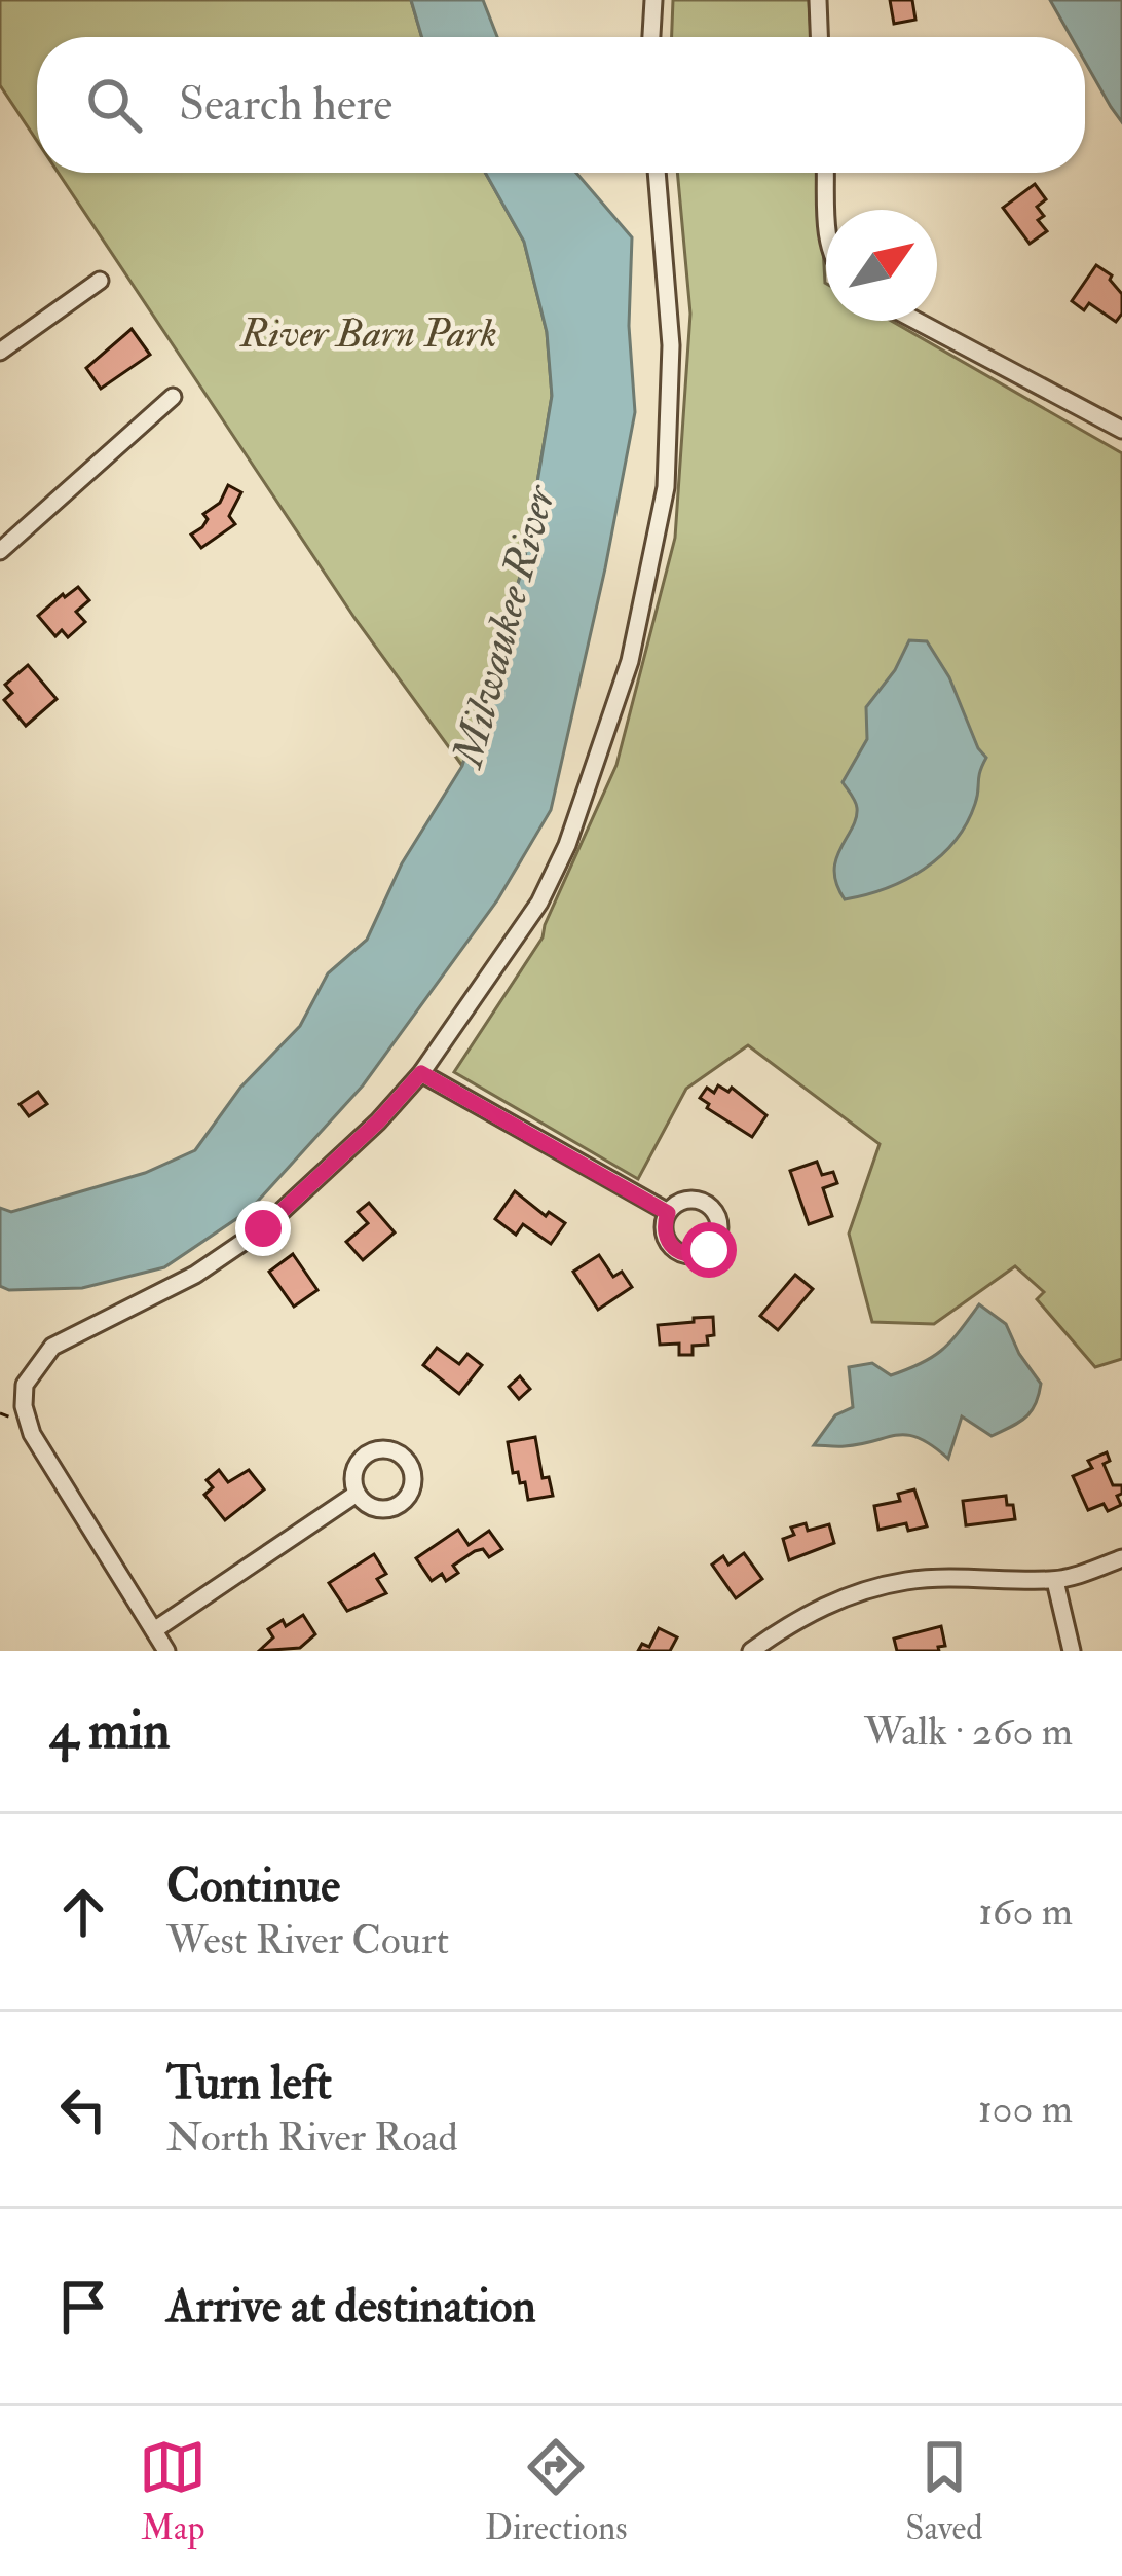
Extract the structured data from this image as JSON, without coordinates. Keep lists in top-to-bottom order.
{
  "water": ["Milwaukee River"],
  "parks": ["River Barn Park"],
  "north": "top right",
  "page": {
    "search": "Search here",
    "heading": ["4 min", "Walk · 260 m"],
    "list": [
      ["Continue", "West River Court", "160 m"],
      ["Turn left", "North River Road", "100 m"],
      "Arrive at destination"
    ],
    "nav": ["Map", "Directions", "Saved"]
  }
}
